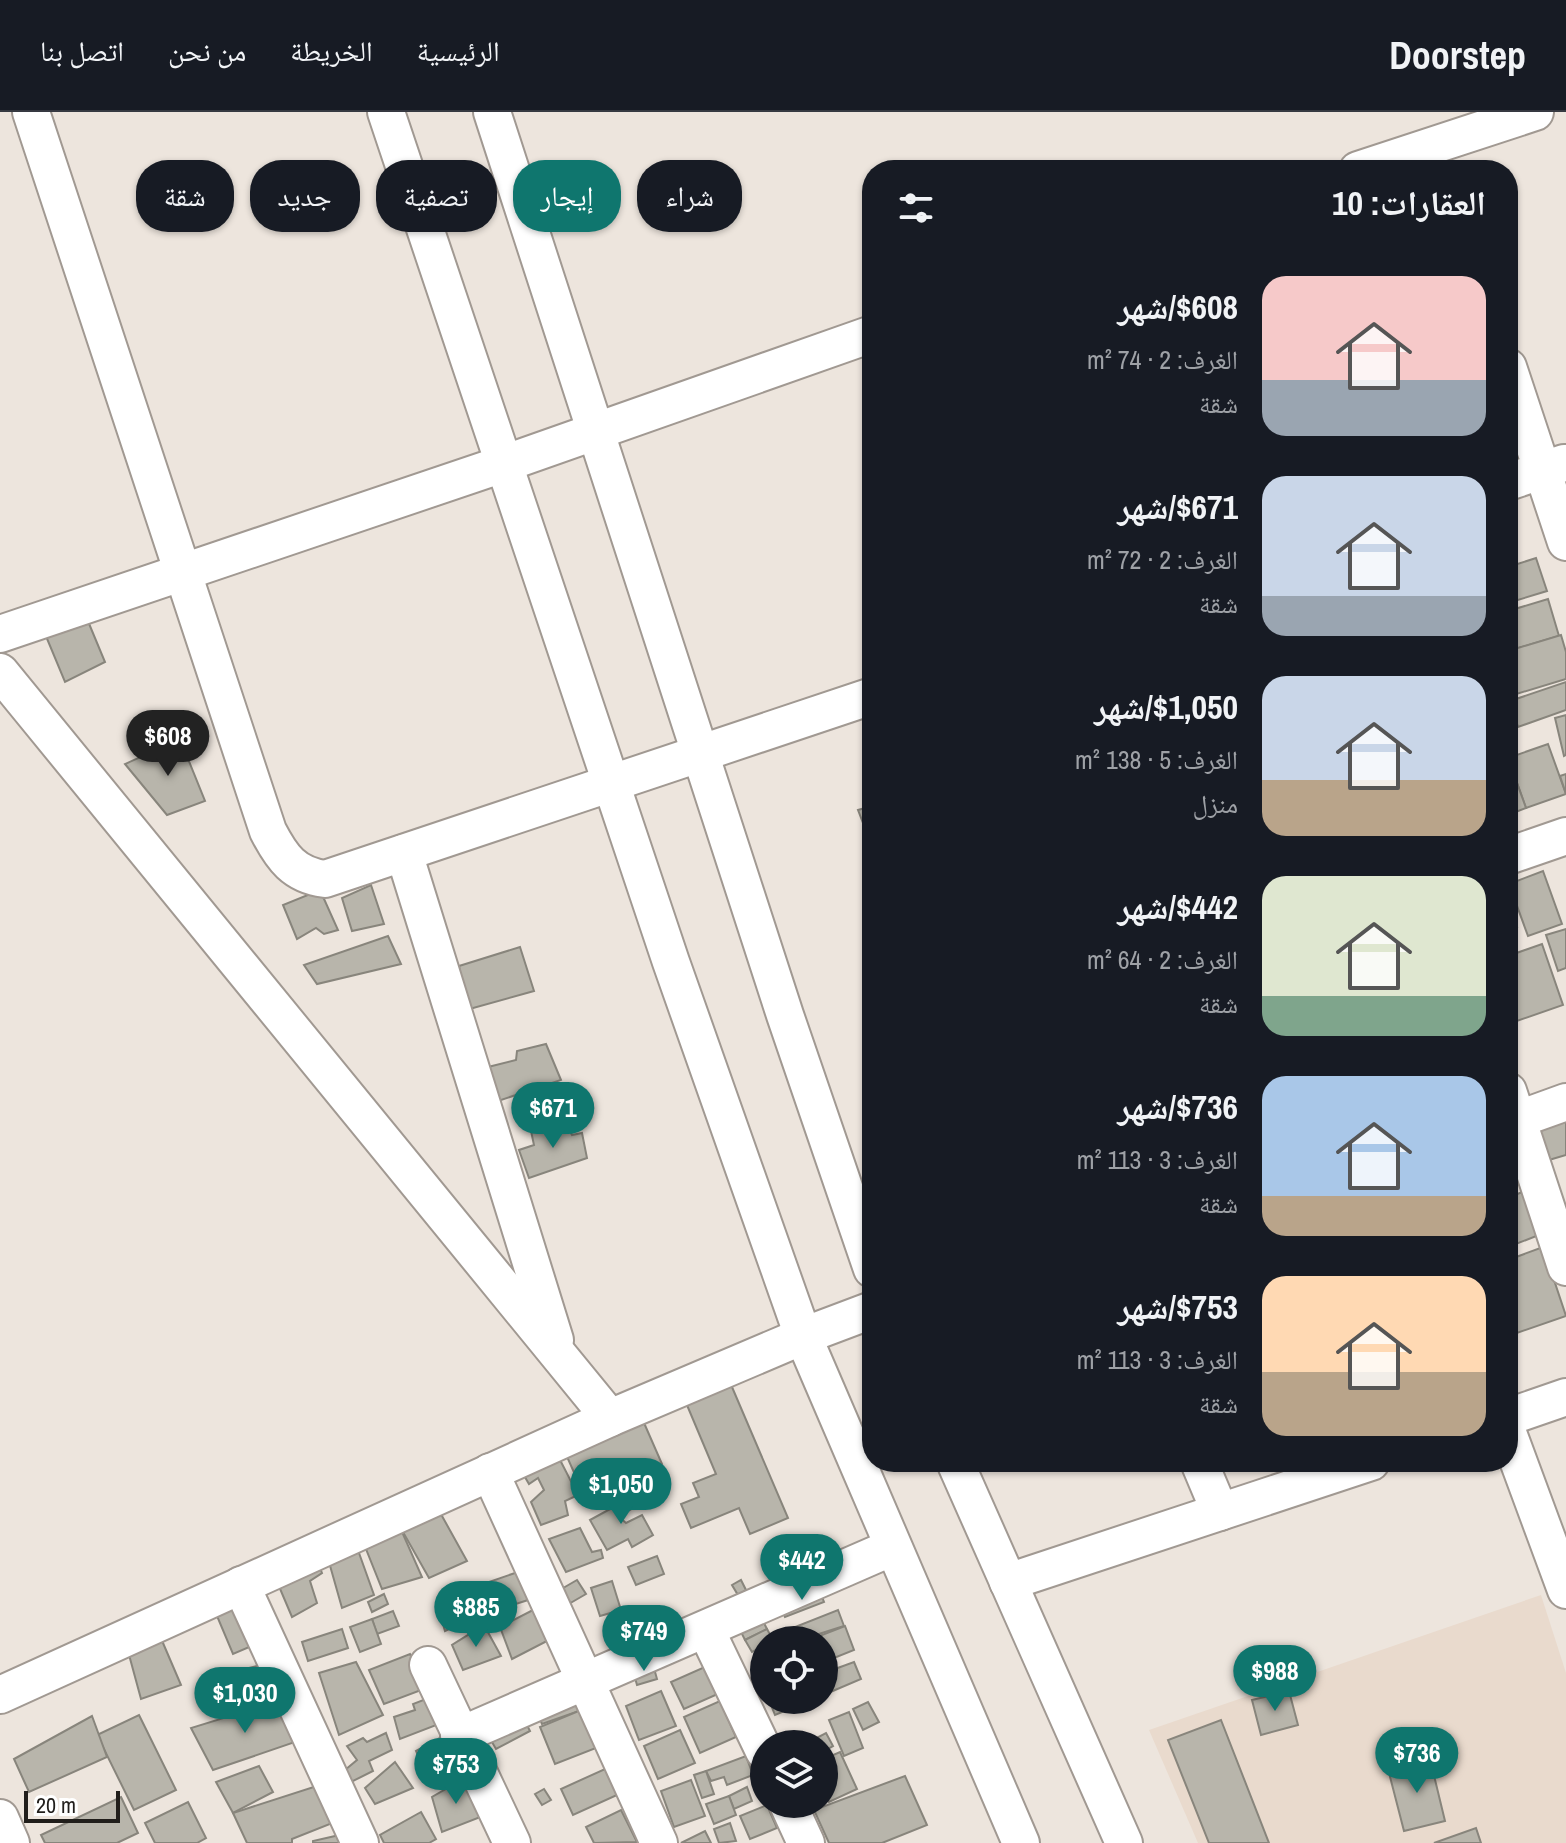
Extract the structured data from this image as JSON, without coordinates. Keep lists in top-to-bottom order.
{
  "scale_bar": "20 m",
  "page": {
    "header": "Doorstep",
    "nav": [
      "الرئيسية",
      "الخريطة",
      "من نحن",
      "اتصل بنا"
    ],
    "chip": [
      "شراء",
      "إيجار",
      "تصفية",
      "جديد",
      "شقة"
    ],
    "heading": "العقارات: 10",
    "list": [
      {
        "name": "$608/شهر",
        "note": "الغرف: 2 · 74 m² · شقة"
      },
      {
        "name": "$671/شهر",
        "note": "الغرف: 2 · 72 m² · شقة"
      },
      {
        "name": "$1,050/شهر",
        "note": "الغرف: 5 · 138 m² · منزل"
      },
      {
        "name": "$442/شهر",
        "note": "الغرف: 2 · 64 m² · شقة"
      },
      {
        "name": "$736/شهر",
        "note": "الغرف: 3 · 113 m² · شقة"
      },
      {
        "name": "$753/شهر",
        "note": "الغرف: 3 · 113 m² · شقة"
      }
    ],
    "price": [
      "$608",
      "$671",
      "$1,050",
      "$442",
      "$885",
      "$749",
      "$988",
      "$1,030",
      "$736",
      "$753"
    ],
    "scale": "20 m"
  }
}
